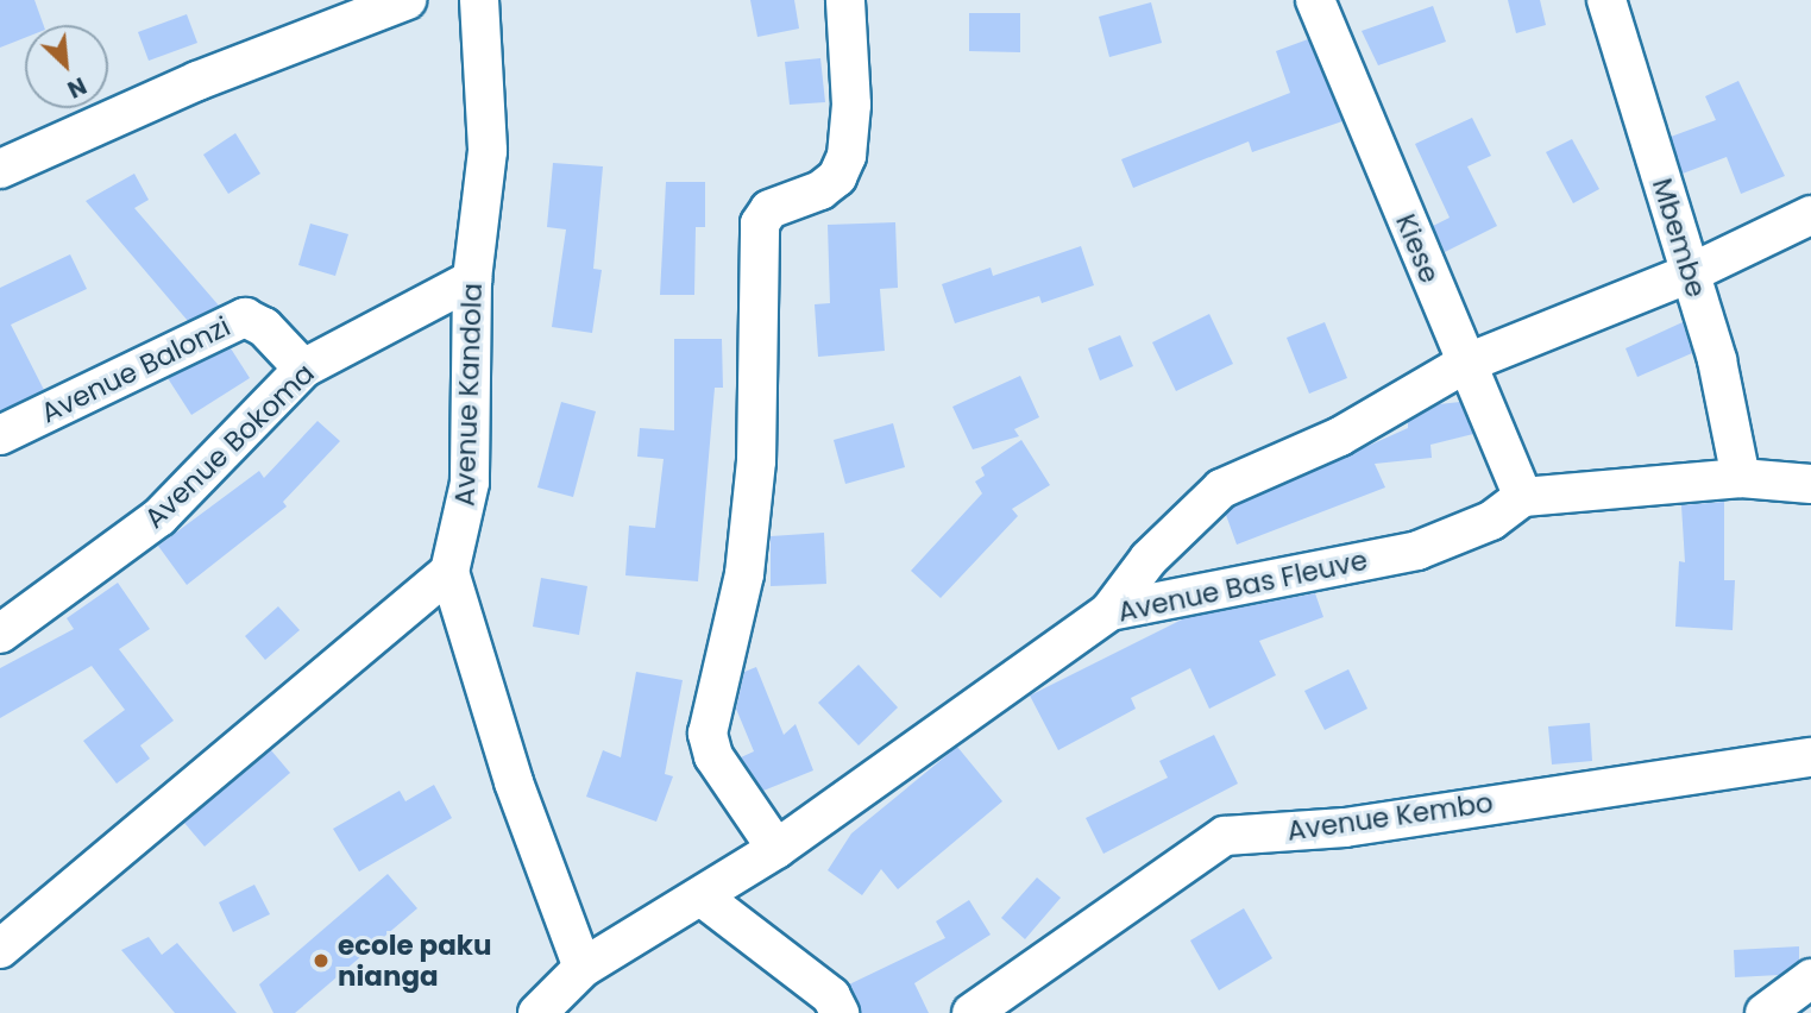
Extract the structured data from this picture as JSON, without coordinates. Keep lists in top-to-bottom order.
{
  "streets": {
    "street": [
      "Mbembe",
      "Kiese",
      "Avenue Balonzi",
      "Avenue Kandola",
      "Avenue Bokoma",
      "Avenue Bas Fleuve",
      "Avenue Kembo"
    ]
  },
  "crossings": [
    ["Kiese", "Avenue Bas Fleuve"],
    ["Avenue Balonzi", "Avenue Bokoma"],
    ["Avenue Kandola", "Avenue Bokoma"],
    ["Avenue Kandola", "Avenue Bas Fleuve"]
  ],
  "places": ["ecole paku nianga"],
  "north": "bottom right"
}
